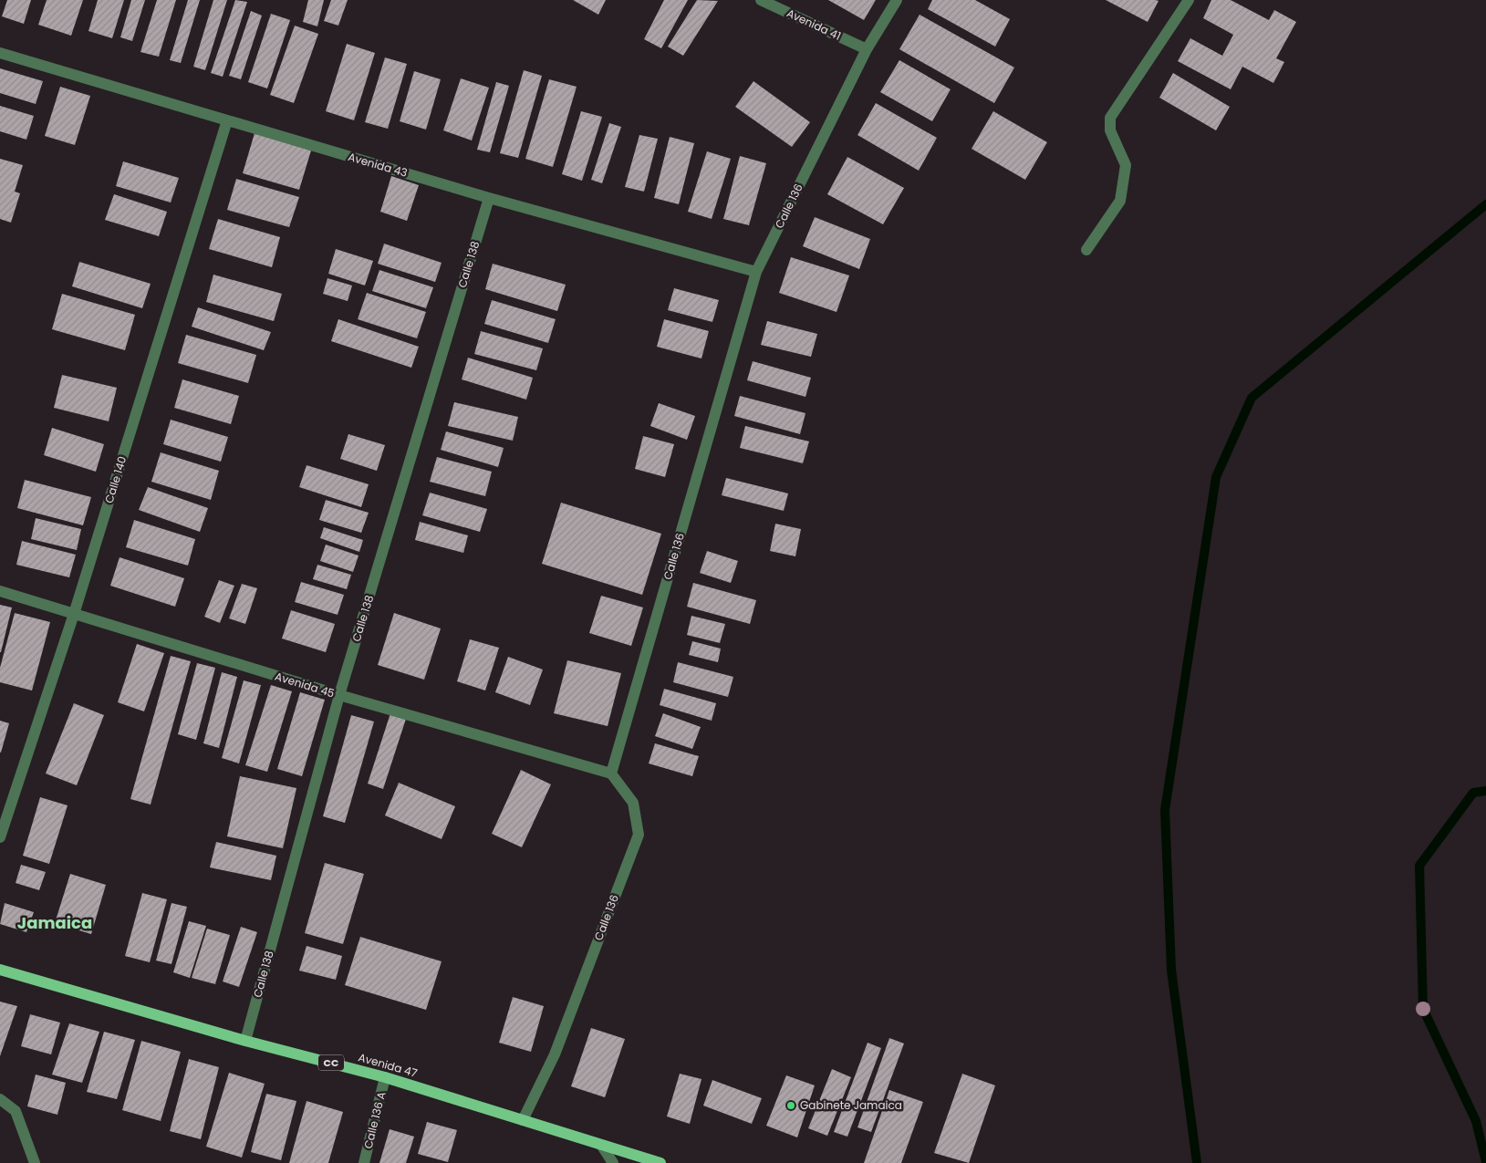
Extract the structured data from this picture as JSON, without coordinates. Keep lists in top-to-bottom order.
{
  "streets": {
    "main road": ["CC", "Avenida 47"],
    "street": [
      "Avenida 41",
      "Avenida 43",
      "Calle 136",
      "Calle 138",
      "Calle 140",
      "Avenida 45",
      "Calle 136 A"
    ]
  },
  "crossings": [
    ["Avenida 41", "Calle 136"],
    ["Avenida 43", "Calle 136"],
    ["Avenida 43", "Calle 138"],
    ["Avenida 43", "Calle 140"],
    ["Calle 136", "Avenida 45"],
    ["Calle 136", "Avenida 47"],
    ["Calle 138", "Avenida 45"],
    ["Calle 138", "Avenida 47"],
    ["Calle 140", "Avenida 45"],
    ["Avenida 47", "Calle 136 A"]
  ],
  "districts": ["Jamaica"],
  "places": ["Gabinete Jamaica"]
}
